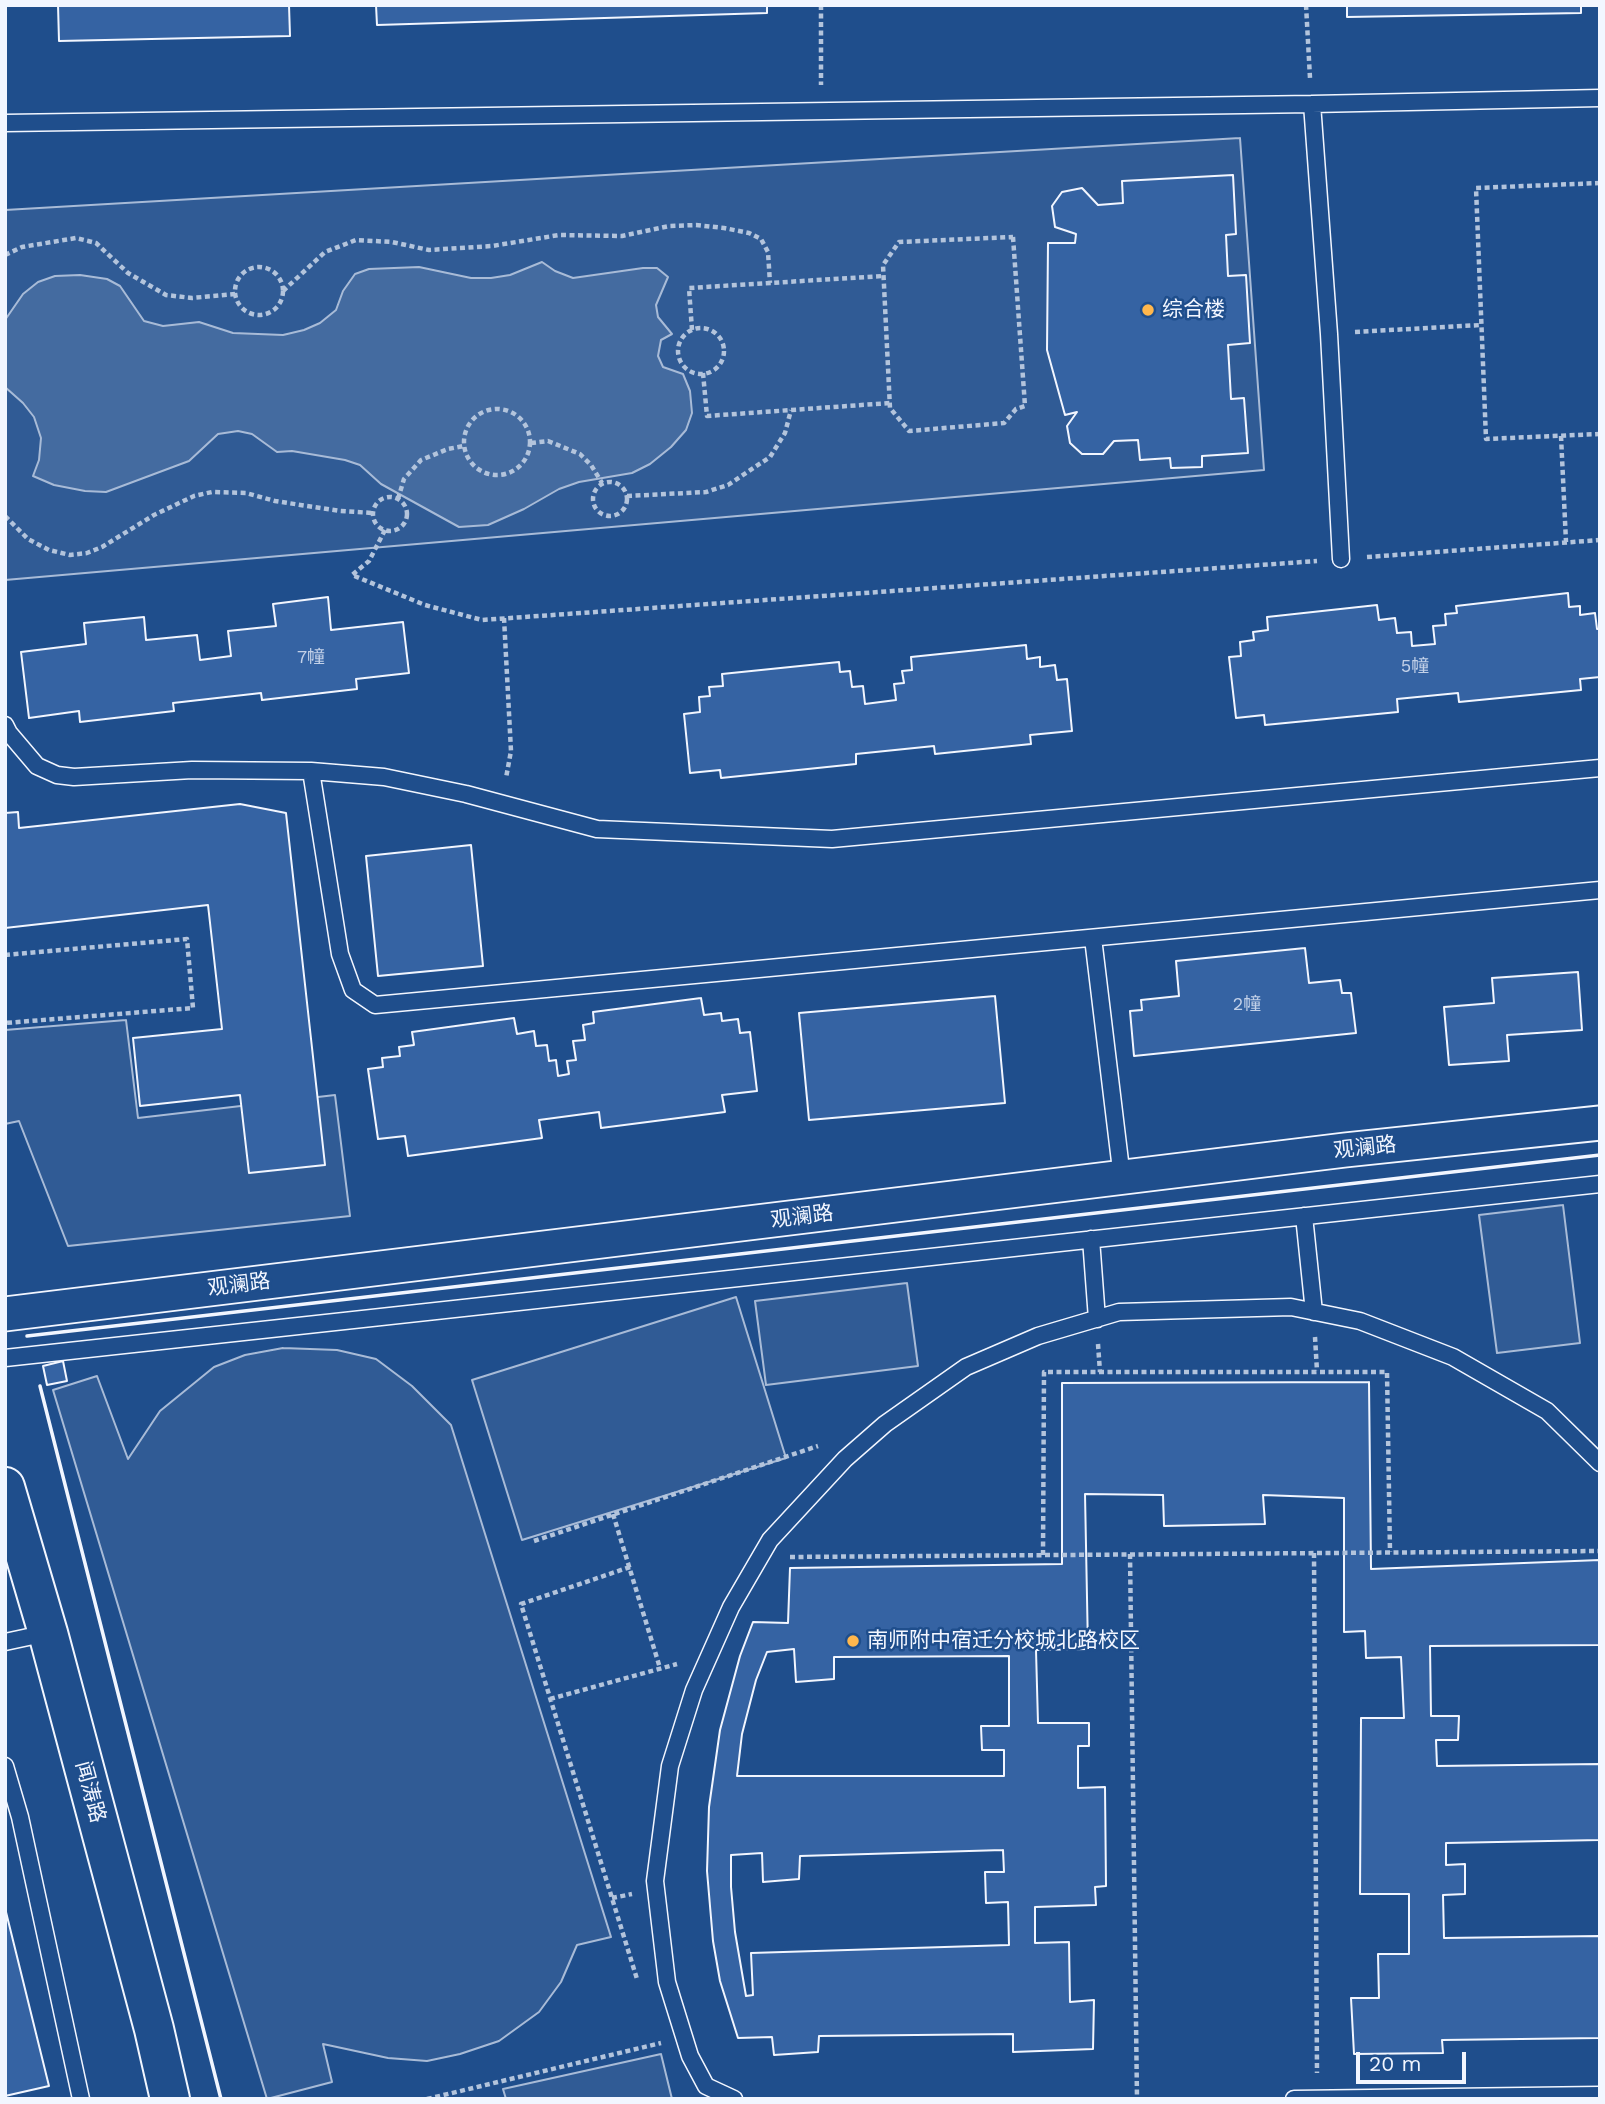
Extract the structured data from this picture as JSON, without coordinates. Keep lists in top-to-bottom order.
{
  "streets": {
    "street": ["观澜路", "闻涛路"]
  },
  "places": ["综合楼", "南师附中宿迁分校城北路校区"],
  "house_numbers": ["7幢", "5幢", "2幢"],
  "scale_bar": "20 m"
}
